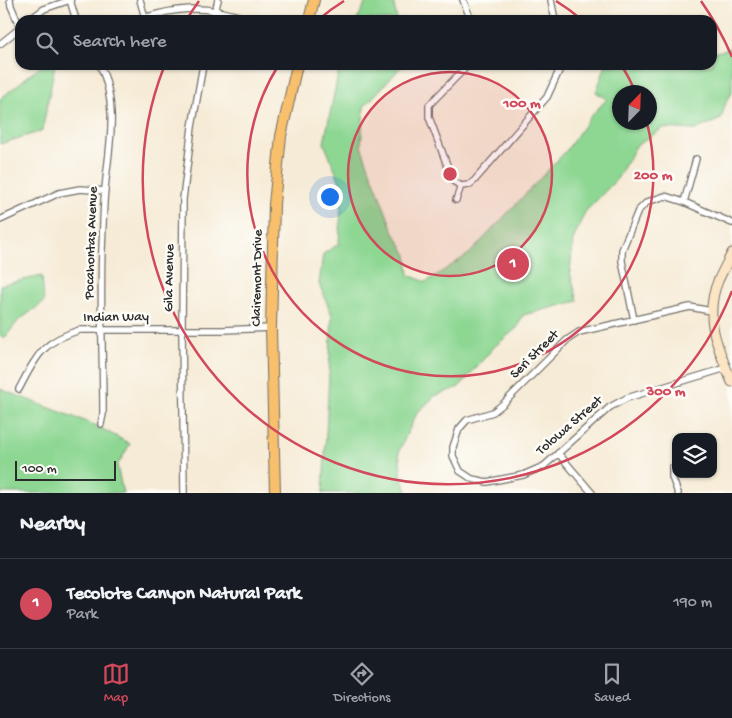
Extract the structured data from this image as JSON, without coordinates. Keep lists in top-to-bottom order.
{
  "streets": {
    "main road": ["Clairemont Drive"],
    "street": [
      "Pocahontas Avenue",
      "Gila Avenue",
      "Indian Way",
      "Seri Street",
      "Tolowa Street"
    ]
  },
  "crossings": [
    ["Pocahontas Avenue", "Indian Way"],
    ["Gila Avenue", "Indian Way"],
    ["Clairemont Drive", "Indian Way"],
    ["Seri Street", "Tolowa Street"]
  ],
  "scale_bar": "100 m",
  "north": "top right",
  "page": {
    "search": "Search here",
    "pins": "1",
    "scale": "100 m",
    "heading": "Nearby",
    "list": [
      {
        "mark": "1",
        "name": "Tecolote Canyon Natural Park",
        "note": "Park",
        "value": "190 m"
      }
    ],
    "nav": ["Map", "Directions", "Saved"]
  },
  "rings": ["100 m", "200 m", "300 m"]
}
